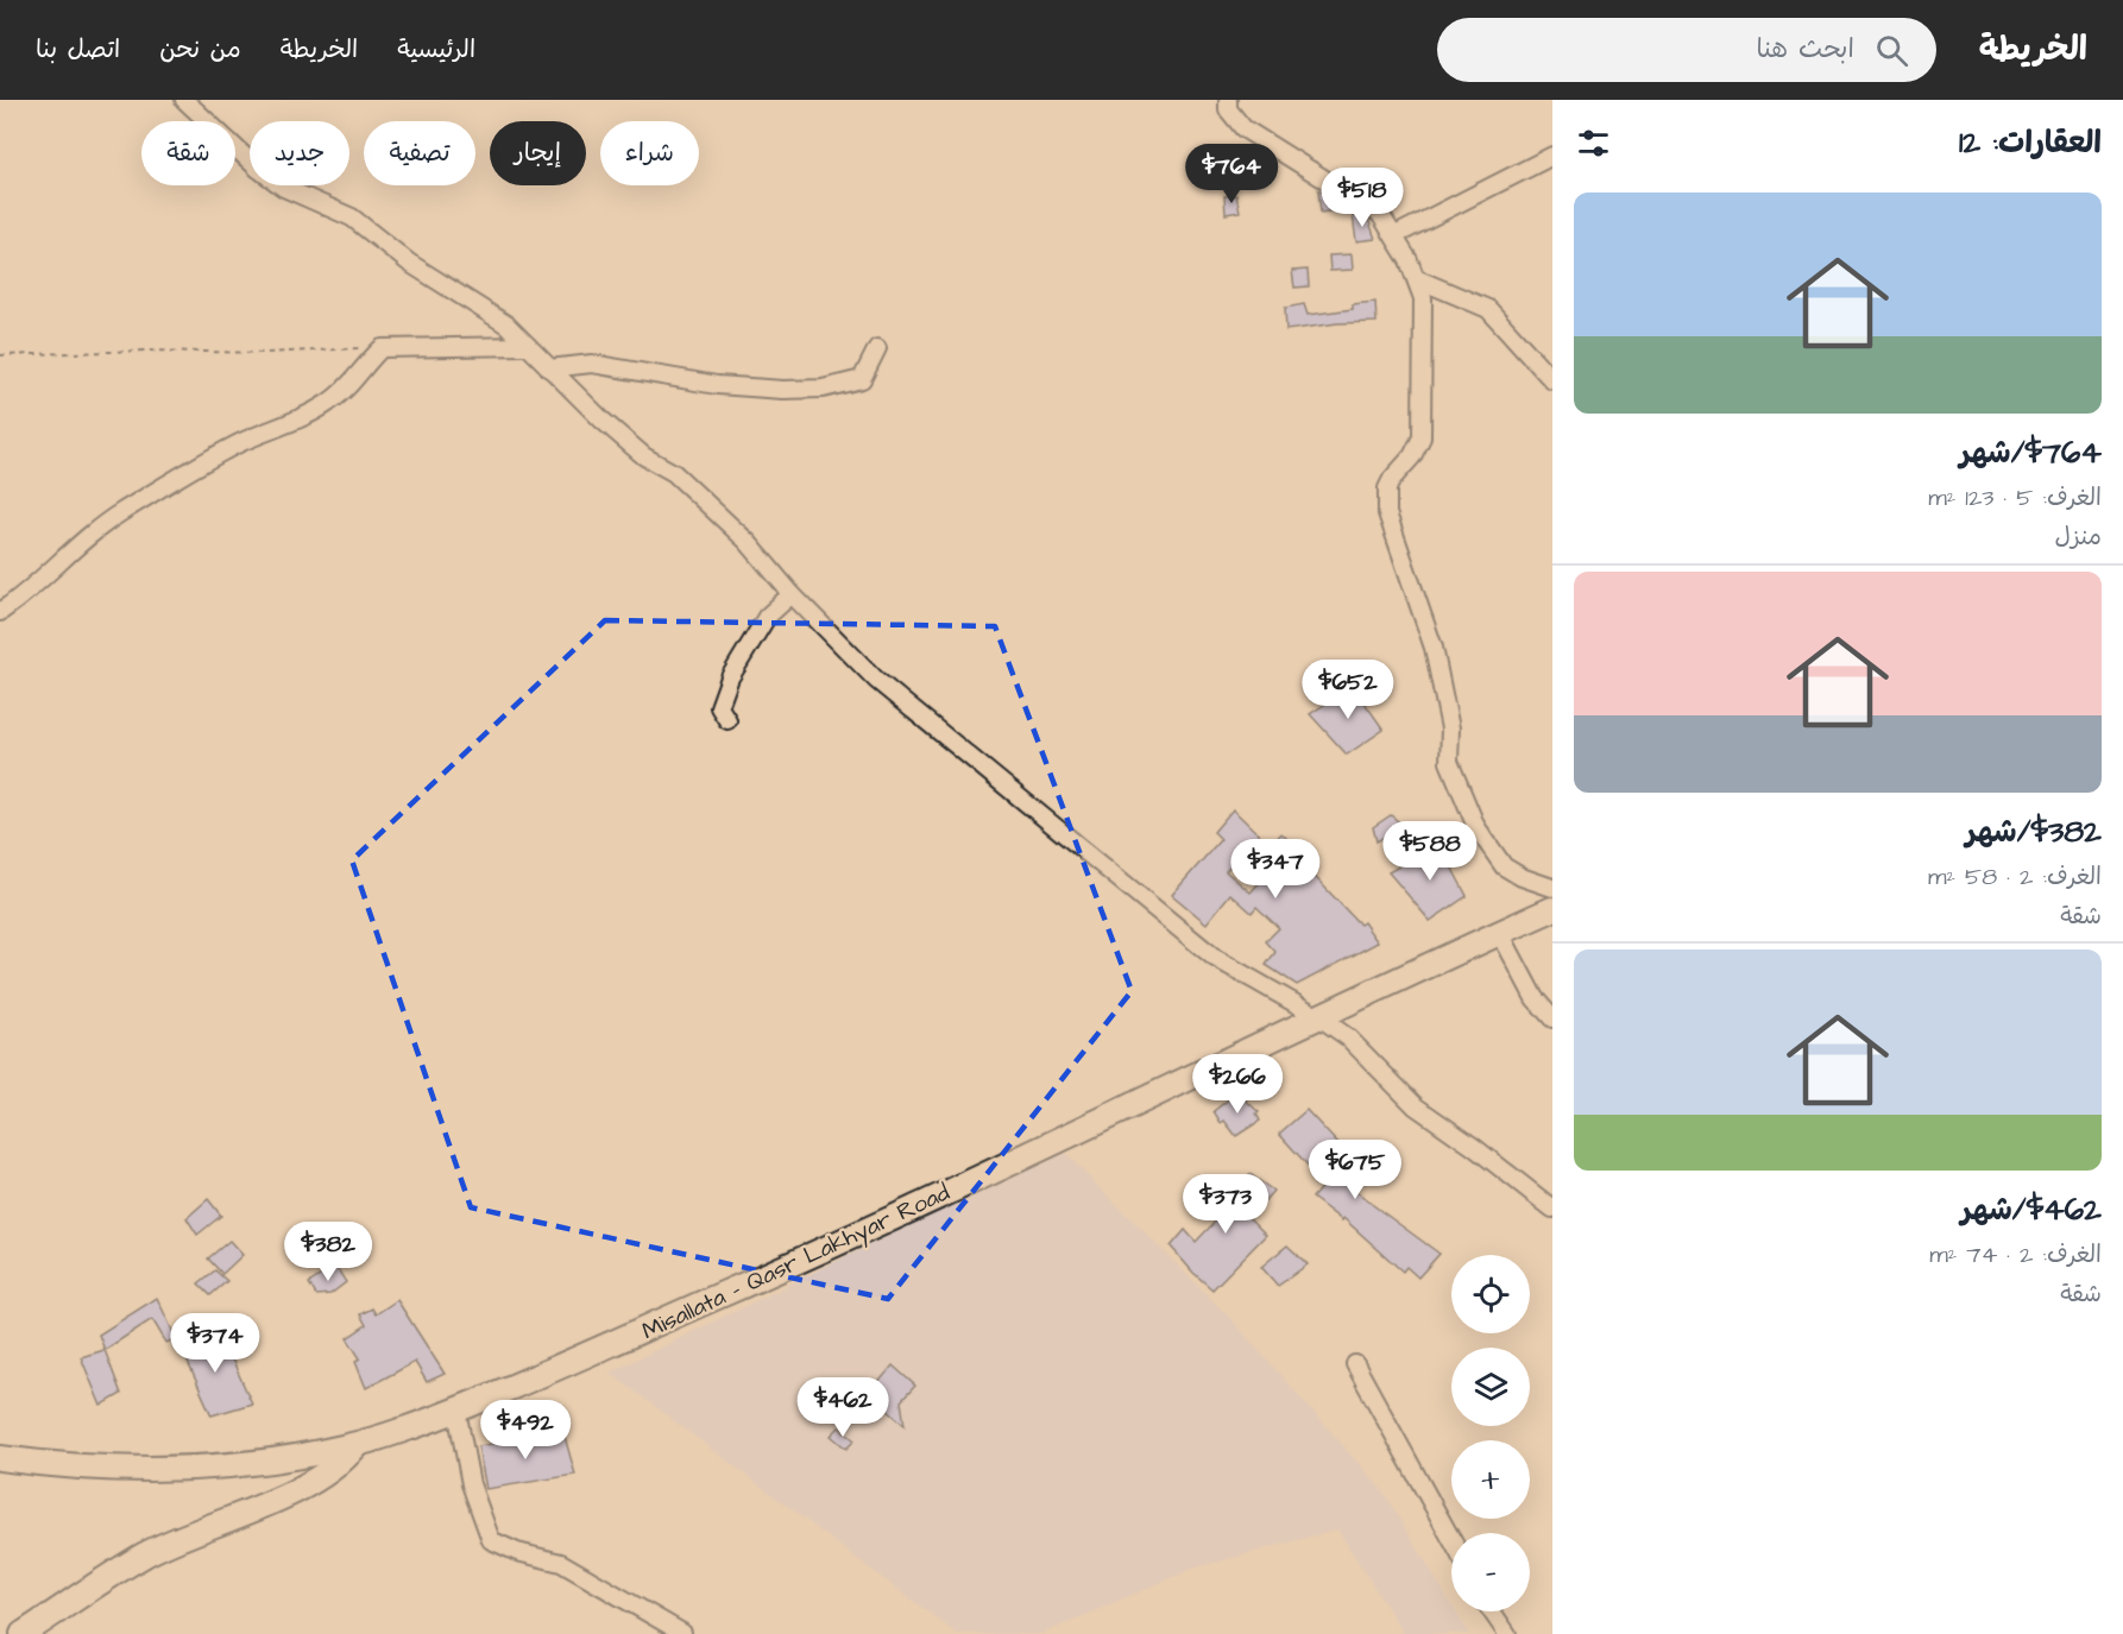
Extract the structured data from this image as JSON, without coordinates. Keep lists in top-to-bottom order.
{
  "streets": {
    "main road": ["Misallata - Qasr Lakhyar Road"]
  },
  "page": {
    "header": "الخريطة",
    "search": "ابحث هنا",
    "nav": [
      "الرئيسية",
      "الخريطة",
      "من نحن",
      "اتصل بنا"
    ],
    "heading": "العقارات: 12",
    "chip": [
      "شراء",
      "إيجار",
      "تصفية",
      "جديد",
      "شقة"
    ],
    "price": [
      "$764",
      "$518",
      "$652",
      "$588",
      "$347",
      "$266",
      "$675",
      "$373",
      "$382",
      "$374",
      "$462",
      "$492"
    ],
    "list": [
      {
        "name": "$764/شهر",
        "note": "الغرف: 5 · 123 m² · منزل"
      },
      {
        "name": "$382/شهر",
        "note": "الغرف: 2 · 58 m² · شقة"
      },
      {
        "name": "$462/شهر",
        "note": "الغرف: 2 · 74 m² · شقة"
      }
    ],
    "map_buttons": ["+", "−"]
  }
}
